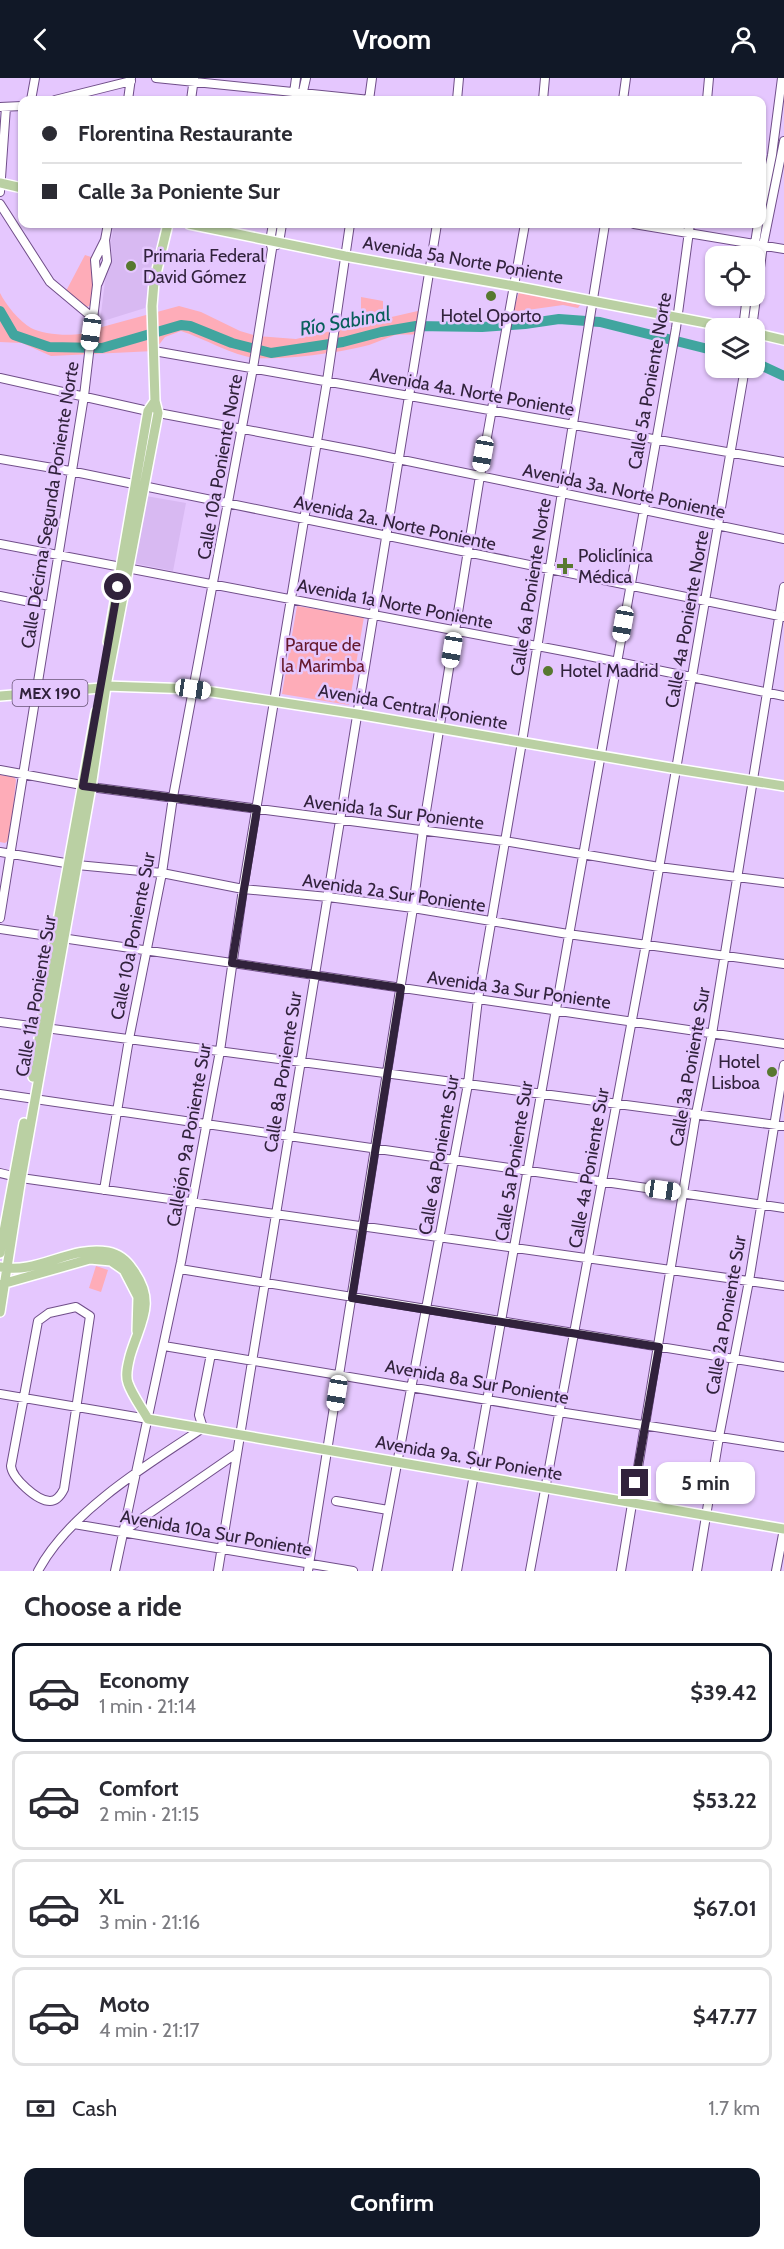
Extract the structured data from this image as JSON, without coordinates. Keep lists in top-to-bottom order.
{
  "streets": {
    "main road": [
      "Avenida 5a Norte Poniente",
      "MEX 190",
      "Avenida Central Poniente",
      "Calle 11a Poniente Sur",
      "Avenida 9a. Sur Poniente"
    ],
    "street": [
      "Calle 5a Poniente Norte",
      "Avenida 4a. Norte Poniente",
      "Calle 10a Poniente Norte",
      "Avenida 3a. Norte Poniente",
      "Calle Décima Segunda Poniente Norte",
      "Avenida 2a. Norte Poniente",
      "Calle 6a Poniente Norte",
      "Avenida 1a Norte Poniente",
      "Calle 4a Poniente Norte",
      "Avenida 1a Sur Poniente",
      "Avenida 2a Sur Poniente",
      "Calle 10a Poniente Sur",
      "Avenida 3a Sur Poniente",
      "Calle 3a Poniente Sur",
      "Calle 8a Poniente Sur",
      "Callejón 9a Poniente Sur",
      "Calle 6a Poniente Sur",
      "Calle 5a Poniente Sur",
      "Calle 4a Poniente Sur",
      "Calle 2a Poniente Sur",
      "Avenida 8a Sur Poniente",
      "Avenida 10a Sur Poniente"
    ]
  },
  "crossings": [
    ["Avenida 5a Norte Poniente", "Calle 5a Poniente Norte"],
    ["Avenida 5a Norte Poniente", "Calle 10a Poniente Norte"],
    ["Avenida 5a Norte Poniente", "Calle 6a Poniente Norte"],
    ["Avenida 5a Norte Poniente", "Calle 8a Poniente Sur"],
    ["Avenida 5a Norte Poniente", "Callejón 9a Poniente Sur"],
    ["Calle 5a Poniente Norte", "Avenida 4a. Norte Poniente"],
    ["Calle 5a Poniente Norte", "Avenida 3a. Norte Poniente"],
    ["Calle 5a Poniente Norte", "Avenida 2a. Norte Poniente"],
    ["Calle 5a Poniente Norte", "Avenida 1a Norte Poniente"],
    ["Calle 5a Poniente Norte", "Avenida Central Poniente"],
    ["Calle 5a Poniente Norte", "Calle 5a Poniente Sur"],
    ["Avenida 4a. Norte Poniente", "Calle 10a Poniente Norte"],
    ["Avenida 4a. Norte Poniente", "Calle 6a Poniente Norte"],
    ["Avenida 4a. Norte Poniente", "Calle 4a Poniente Norte"],
    ["Avenida 4a. Norte Poniente", "Calle 8a Poniente Sur"],
    ["Avenida 4a. Norte Poniente", "Callejón 9a Poniente Sur"],
    ["Calle 10a Poniente Norte", "Avenida 3a. Norte Poniente"],
    ["Calle 10a Poniente Norte", "Avenida 2a. Norte Poniente"],
    ["Calle 10a Poniente Norte", "Avenida 1a Norte Poniente"],
    ["Calle 10a Poniente Norte", "Avenida Central Poniente"],
    ["Calle 10a Poniente Norte", "Calle 10a Poniente Sur"],
    ["Avenida 3a. Norte Poniente", "Calle Décima Segunda Poniente Norte"],
    ["Avenida 3a. Norte Poniente", "Calle 6a Poniente Norte"],
    ["Avenida 3a. Norte Poniente", "Calle 4a Poniente Norte"],
    ["Avenida 3a. Norte Poniente", "Calle 11a Poniente Sur"],
    ["Avenida 3a. Norte Poniente", "Calle 8a Poniente Sur"],
    ["Avenida 3a. Norte Poniente", "Callejón 9a Poniente Sur"],
    ["Calle Décima Segunda Poniente Norte", "Avenida 2a. Norte Poniente"],
    ["Calle Décima Segunda Poniente Norte", "Avenida 1a Norte Poniente"],
    ["Calle Décima Segunda Poniente Norte", "Avenida Central Poniente"],
    ["Calle Décima Segunda Poniente Norte", "Avenida 1a Sur Poniente"],
    ["Calle Décima Segunda Poniente Norte", "Avenida 2a Sur Poniente"],
    ["Avenida 2a. Norte Poniente", "Calle 6a Poniente Norte"],
    ["Avenida 2a. Norte Poniente", "Calle 4a Poniente Norte"],
    ["Avenida 2a. Norte Poniente", "Calle 11a Poniente Sur"],
    ["Avenida 2a. Norte Poniente", "Calle 3a Poniente Sur"],
    ["Avenida 2a. Norte Poniente", "Calle 8a Poniente Sur"],
    ["Avenida 2a. Norte Poniente", "Callejón 9a Poniente Sur"],
    ["Calle 6a Poniente Norte", "Avenida 1a Norte Poniente"],
    ["Calle 6a Poniente Norte", "Avenida Central Poniente"],
    ["Calle 6a Poniente Norte", "Calle 6a Poniente Sur"],
    ["Avenida 1a Norte Poniente", "Calle 4a Poniente Norte"],
    ["Avenida 1a Norte Poniente", "Calle 11a Poniente Sur"],
    ["Avenida 1a Norte Poniente", "Calle 3a Poniente Sur"],
    ["Avenida 1a Norte Poniente", "Calle 8a Poniente Sur"],
    ["Avenida 1a Norte Poniente", "Callejón 9a Poniente Sur"],
    ["Calle 4a Poniente Norte", "Avenida Central Poniente"],
    ["Calle 4a Poniente Norte", "Calle 4a Poniente Sur"],
    ["Avenida Central Poniente", "Calle 10a Poniente Sur"],
    ["Avenida Central Poniente", "Calle 11a Poniente Sur"],
    ["Avenida Central Poniente", "Calle 3a Poniente Sur"],
    ["Avenida Central Poniente", "Calle 8a Poniente Sur"],
    ["Avenida Central Poniente", "Callejón 9a Poniente Sur"],
    ["Avenida Central Poniente", "Calle 6a Poniente Sur"],
    ["Avenida Central Poniente", "Calle 5a Poniente Sur"],
    ["Avenida Central Poniente", "Calle 4a Poniente Sur"],
    ["Avenida 1a Sur Poniente", "Calle 10a Poniente Sur"],
    ["Avenida 1a Sur Poniente", "Calle 11a Poniente Sur"],
    ["Avenida 1a Sur Poniente", "Calle 3a Poniente Sur"],
    ["Avenida 1a Sur Poniente", "Calle 8a Poniente Sur"],
    ["Avenida 1a Sur Poniente", "Callejón 9a Poniente Sur"],
    ["Avenida 1a Sur Poniente", "Calle 6a Poniente Sur"],
    ["Avenida 1a Sur Poniente", "Calle 5a Poniente Sur"],
    ["Avenida 1a Sur Poniente", "Calle 4a Poniente Sur"],
    ["Avenida 2a Sur Poniente", "Calle 10a Poniente Sur"],
    ["Avenida 2a Sur Poniente", "Calle 11a Poniente Sur"],
    ["Avenida 2a Sur Poniente", "Calle 3a Poniente Sur"],
    ["Avenida 2a Sur Poniente", "Calle 8a Poniente Sur"],
    ["Avenida 2a Sur Poniente", "Callejón 9a Poniente Sur"],
    ["Avenida 2a Sur Poniente", "Calle 6a Poniente Sur"],
    ["Avenida 2a Sur Poniente", "Calle 5a Poniente Sur"],
    ["Avenida 2a Sur Poniente", "Calle 4a Poniente Sur"],
    ["Calle 10a Poniente Sur", "Avenida 3a Sur Poniente"],
    ["Avenida 3a Sur Poniente", "Calle 11a Poniente Sur"],
    ["Avenida 3a Sur Poniente", "Calle 3a Poniente Sur"],
    ["Avenida 3a Sur Poniente", "Calle 8a Poniente Sur"],
    ["Avenida 3a Sur Poniente", "Callejón 9a Poniente Sur"],
    ["Avenida 3a Sur Poniente", "Calle 6a Poniente Sur"],
    ["Avenida 3a Sur Poniente", "Calle 5a Poniente Sur"],
    ["Avenida 3a Sur Poniente", "Calle 4a Poniente Sur"],
    ["Calle 3a Poniente Sur", "Avenida 8a Sur Poniente"],
    ["Calle 3a Poniente Sur", "Avenida 9a. Sur Poniente"],
    ["Calle 8a Poniente Sur", "Avenida 8a Sur Poniente"],
    ["Calle 8a Poniente Sur", "Avenida 9a. Sur Poniente"],
    ["Calle 8a Poniente Sur", "Avenida 10a Sur Poniente"],
    ["Callejón 9a Poniente Sur", "Avenida 8a Sur Poniente"],
    ["Callejón 9a Poniente Sur", "Avenida 9a. Sur Poniente"],
    ["Callejón 9a Poniente Sur", "Avenida 10a Sur Poniente"],
    ["Calle 6a Poniente Sur", "Avenida 8a Sur Poniente"],
    ["Calle 6a Poniente Sur", "Avenida 9a. Sur Poniente"],
    ["Calle 5a Poniente Sur", "Avenida 8a Sur Poniente"],
    ["Calle 5a Poniente Sur", "Avenida 9a. Sur Poniente"],
    ["Calle 4a Poniente Sur", "Avenida 8a Sur Poniente"],
    ["Calle 4a Poniente Sur", "Avenida 9a. Sur Poniente"],
    ["Calle 2a Poniente Sur", "Avenida 8a Sur Poniente"],
    ["Calle 2a Poniente Sur", "Avenida 9a. Sur Poniente"]
  ],
  "water": ["Río Sabinal"],
  "parks": ["Parque de la Marimba"],
  "places": {
    "other": [
      "Primaria Federal David Gómez",
      "Hotel Oporto",
      "Hotel Madrid",
      "Hotel Lisboa"
    ],
    "health": ["Policlínica Médica"]
  },
  "page": {
    "header": "Vroom",
    "banner": ["Florentina Restaurante", "Calle 3a Poniente Sur"],
    "bubble": "5 min",
    "heading": "Choose a ride",
    "list": [
      {
        "name": "Economy",
        "note": "1 min · 21:14",
        "value": "$39.42"
      },
      {
        "name": "Comfort",
        "note": "2 min · 21:15",
        "value": "$53.22"
      },
      {
        "name": "XL",
        "note": "3 min · 21:16",
        "value": "$67.01"
      },
      {
        "name": "Moto",
        "note": "4 min · 21:17",
        "value": "$47.77"
      }
    ],
    "pay": ["Cash", "1.7 km"],
    "buttons": "Confirm"
  }
}
